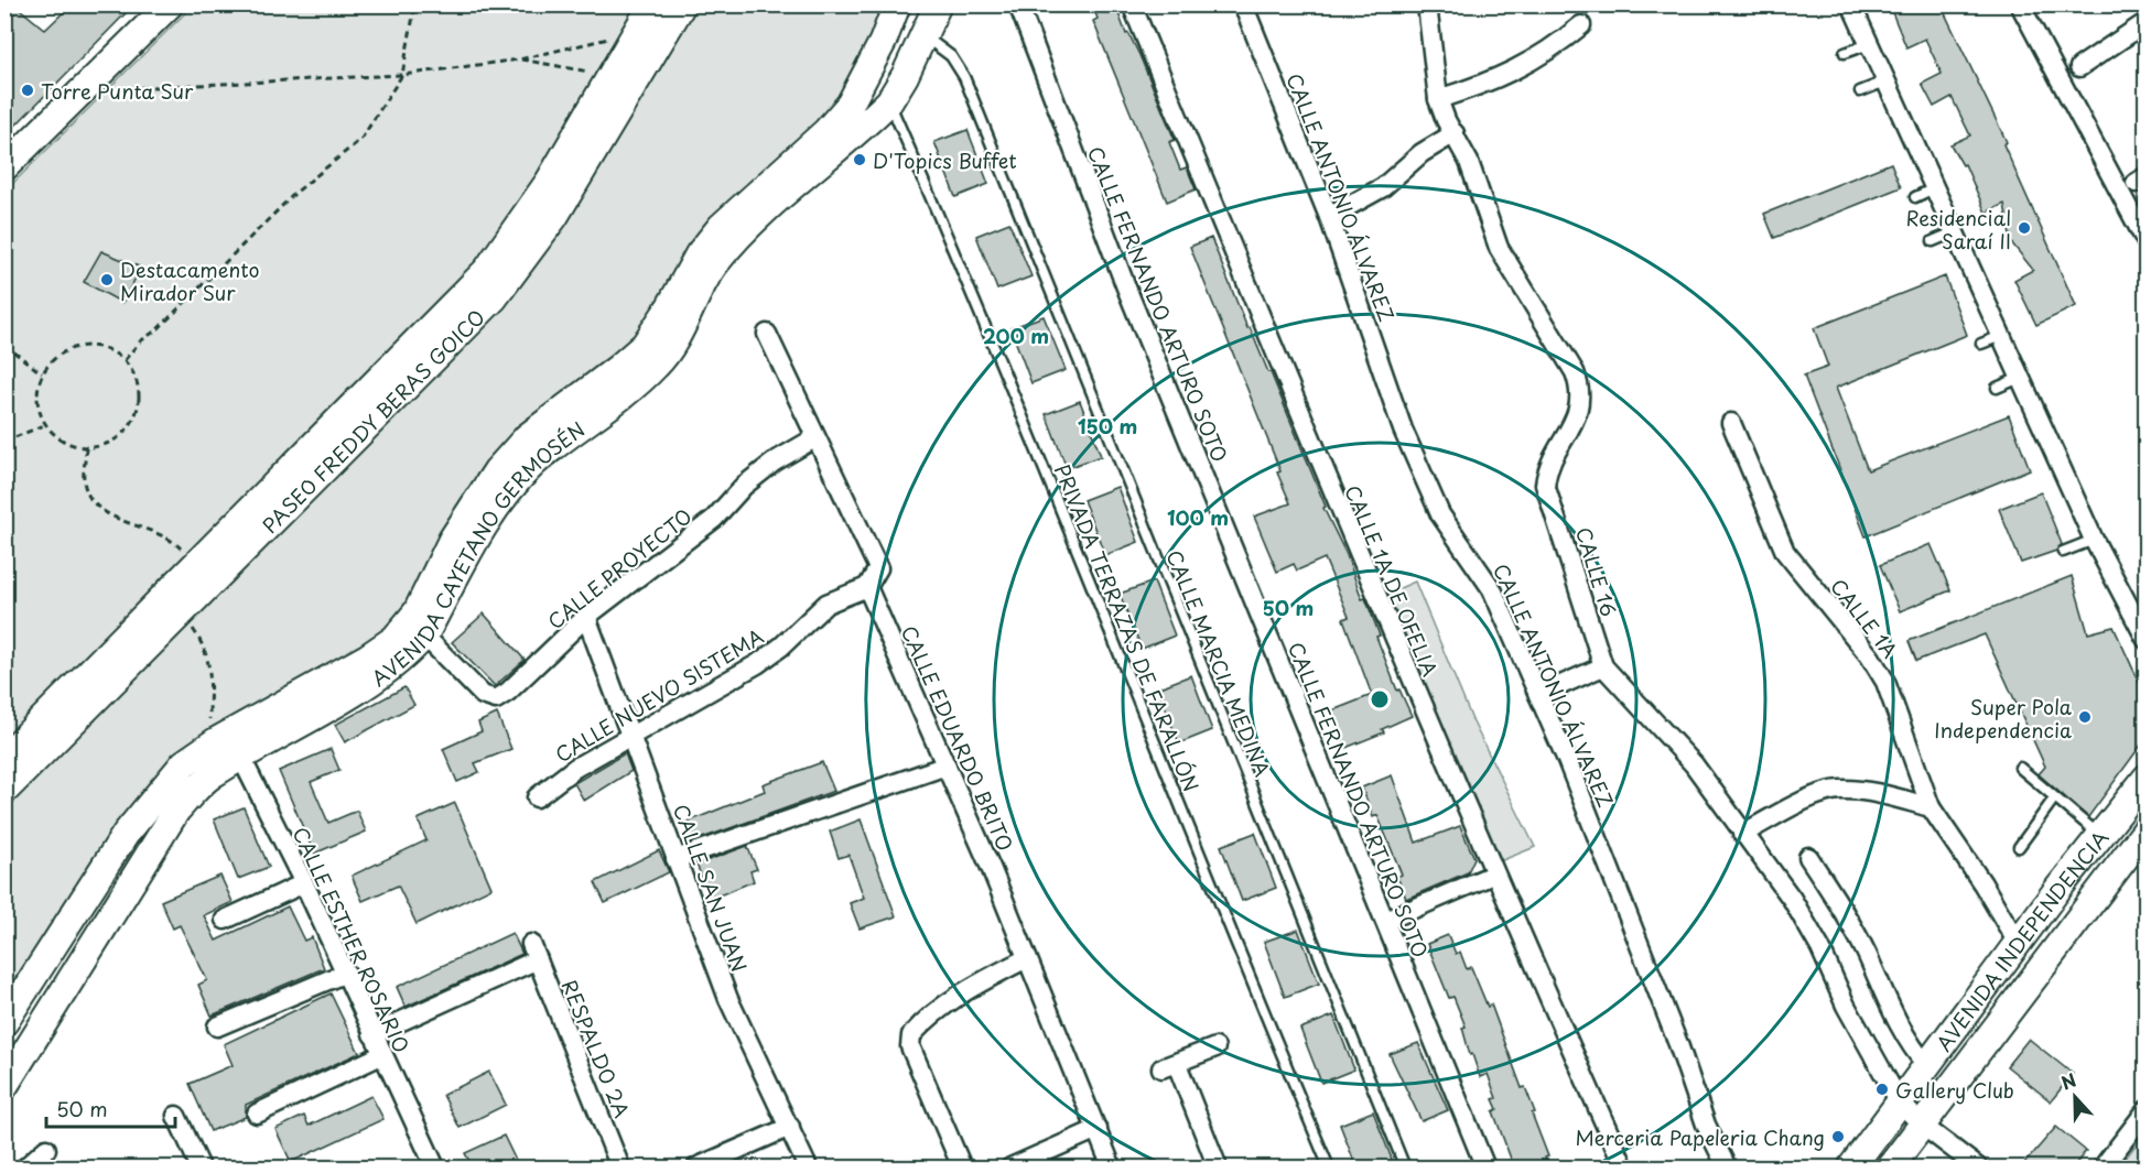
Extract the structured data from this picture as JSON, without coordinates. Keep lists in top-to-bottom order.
{
  "streets": {
    "street": [
      "CALLE ANTONIO ÁLVAREZ",
      "CALLE FERNANDO ARTURO SOTO",
      "PASEO FREDDY BERAS GOICO",
      "AVENIDA CAYETANO GERMOSÉN",
      "CALLE PROYECTO",
      "CALLE 16",
      "CALLE 1A DE OFELIA",
      "CALLE 1A",
      "CALLE NUEVO SISTEMA",
      "CALLE EDUARDO BRITO",
      "CALLE SAN JUAN",
      "CALLE ESTHER ROSARIO",
      "AVENIDA INDEPENDENCIA",
      "RESPALDO 2A"
    ],
    "lane": ["PRIVADA TERRAZAS DE FARALLÓN", "CALLE MARCIA MEDINA"]
  },
  "crossings": [
    ["AVENIDA CAYETANO GERMOSÉN", "CALLE PROYECTO"],
    ["AVENIDA CAYETANO GERMOSÉN", "PRIVADA TERRAZAS DE FARALLÓN"],
    ["AVENIDA CAYETANO GERMOSÉN", "CALLE MARCIA MEDINA"],
    ["AVENIDA CAYETANO GERMOSÉN", "CALLE ESTHER ROSARIO"],
    ["CALLE PROYECTO", "CALLE SAN JUAN"],
    ["CALLE 16", "AVENIDA INDEPENDENCIA"],
    ["CALLE 1A", "AVENIDA INDEPENDENCIA"],
    ["CALLE NUEVO SISTEMA", "CALLE EDUARDO BRITO"],
    ["CALLE NUEVO SISTEMA", "CALLE SAN JUAN"],
    ["CALLE ESTHER ROSARIO", "RESPALDO 2A"]
  ],
  "places": [
    "Torre Punta Sur",
    "D'Topics Buffet",
    "Residencial Saraí II",
    "Destacamento Mirador Sur",
    "Super Pola Independencia",
    "Gallery Club",
    "Merceria Papeleria Chang"
  ],
  "scale_bar": "50 m",
  "north": "top",
  "rings": [
    "200 m",
    "150 m",
    "100 m",
    "50 m"
  ]
}
